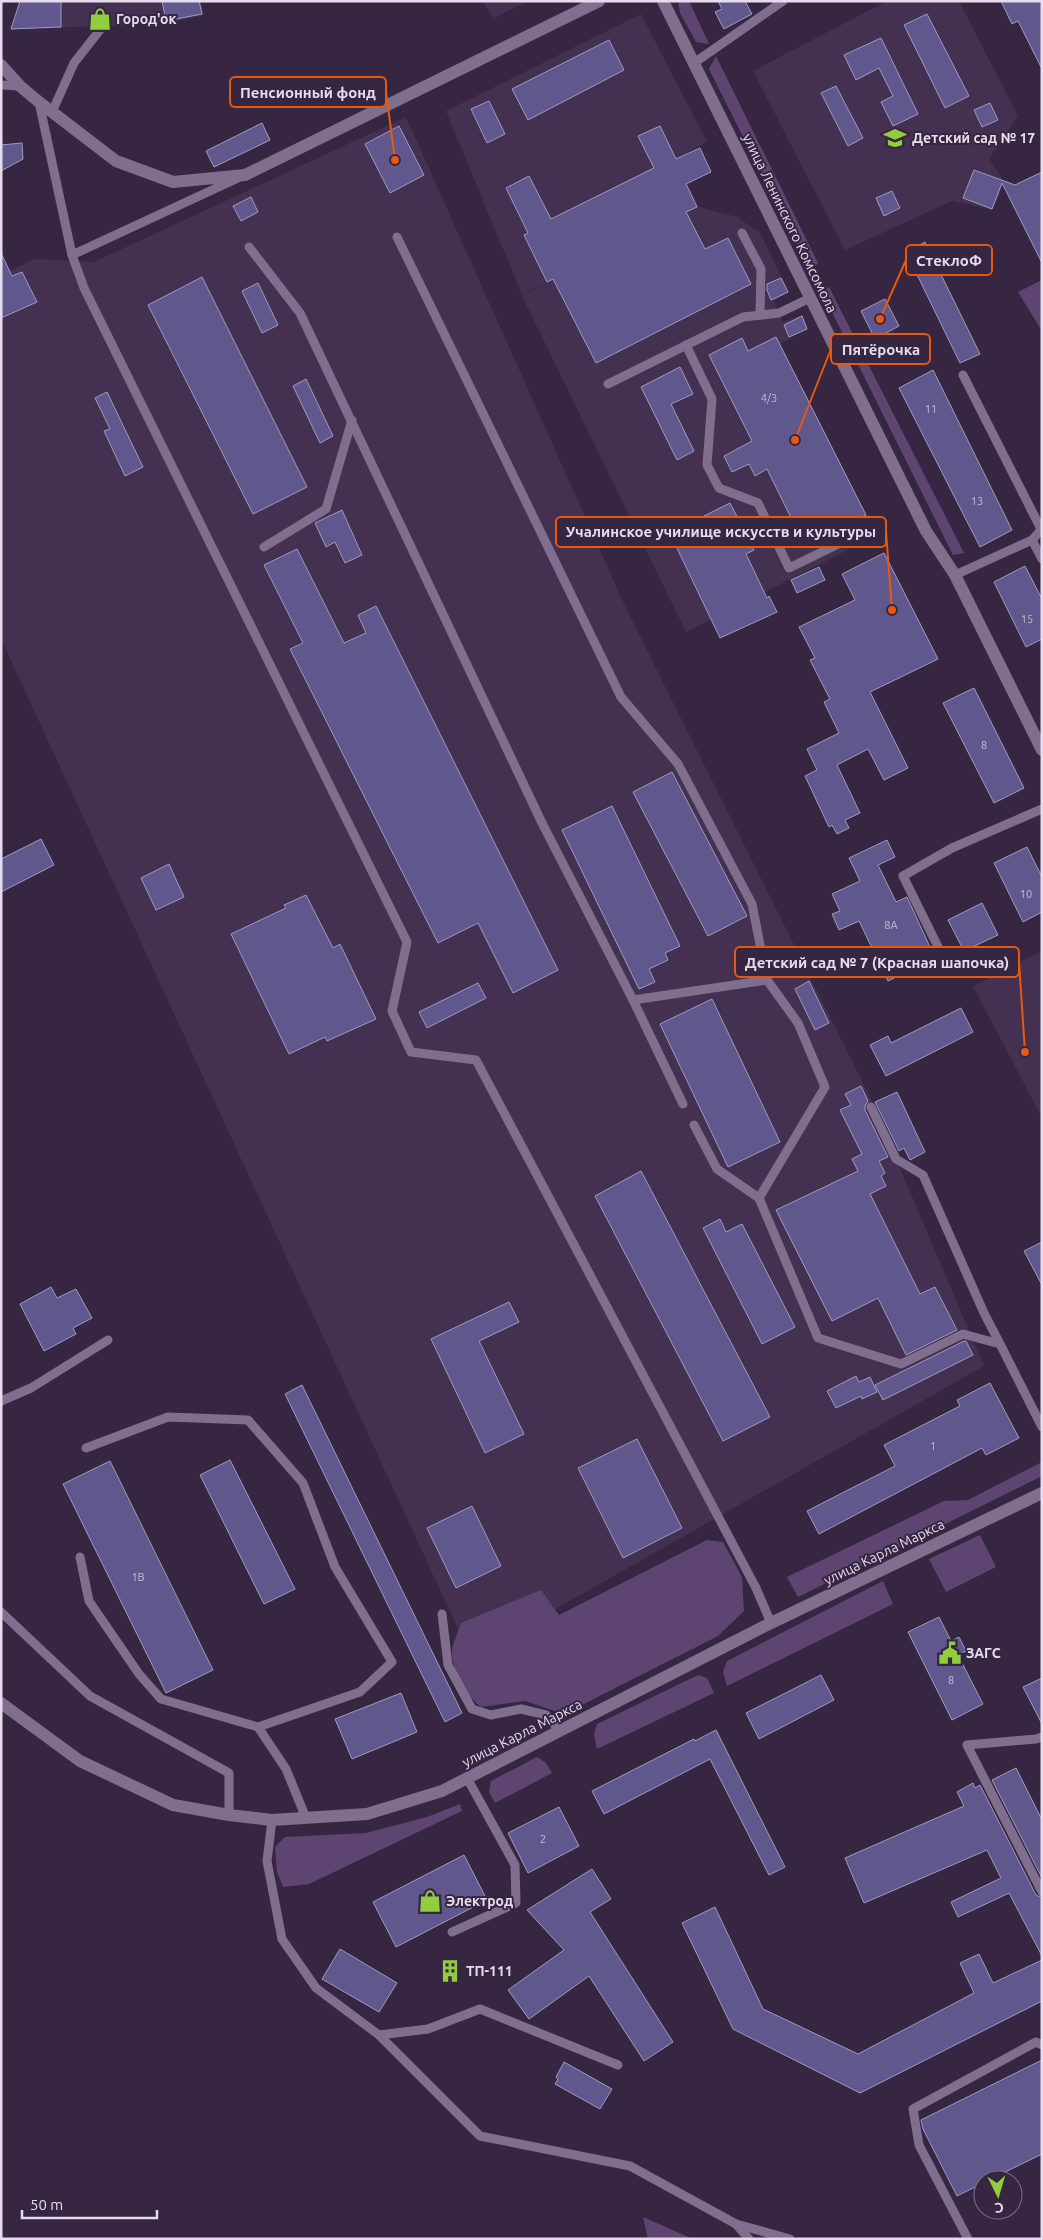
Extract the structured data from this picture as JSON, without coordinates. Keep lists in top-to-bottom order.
{
  "streets": {
    "main road": ["улица Ленинского Комсомола", "улица Карла Маркса"]
  },
  "places": {
    "shop": ["Город'ок", "Электрод"],
    "school or university": ["Детский сад № 17"],
    "other": [
      "Пенсионный фонд",
      "СтеклоФ",
      "Пятёрочка",
      "Учалинское училище искусств и культуры",
      "Детский сад № 7 (Красная шапочка)"
    ],
    "public building": ["ЗАГС"],
    "building": ["ТП-111"]
  },
  "house_numbers": [
    "4/3",
    "11",
    "13",
    "15",
    "8",
    "10",
    "8А",
    "1",
    "1В",
    "8",
    "2"
  ],
  "scale_bar": "50 m",
  "north": "bottom"
}
